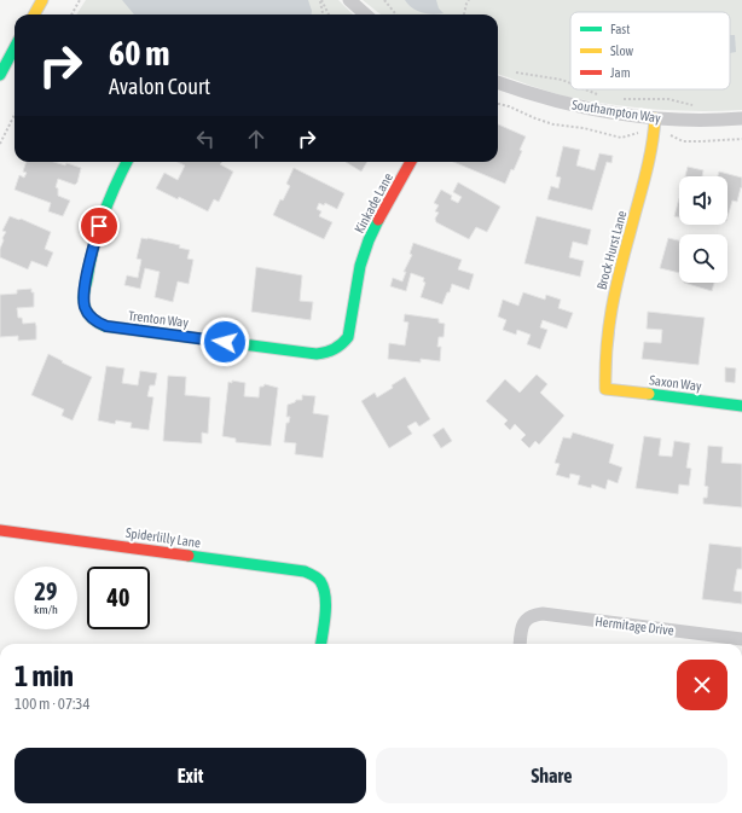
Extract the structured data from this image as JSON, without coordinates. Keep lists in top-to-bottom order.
{
  "streets": {
    "street": [
      "Southampton Way",
      "Kinkade Lane",
      "Brock Hurst Lane",
      "Trenton Way",
      "Saxon Way",
      "Spiderlilly Lane",
      "Hermitage Drive"
    ]
  },
  "crossings": [
    ["Southampton Way", "Brock Hurst Lane"],
    ["Kinkade Lane", "Trenton Way"],
    ["Brock Hurst Lane", "Saxon Way"]
  ],
  "legend": ["Fast", "Slow", "Jam"],
  "page": {
    "turn": ["60 m", "Avalon Court"],
    "speed": "29 km/h",
    "limit": "40",
    "heading": ["1 min", "100 m · 07:34"],
    "buttons": ["Exit", "Share"]
  }
}
